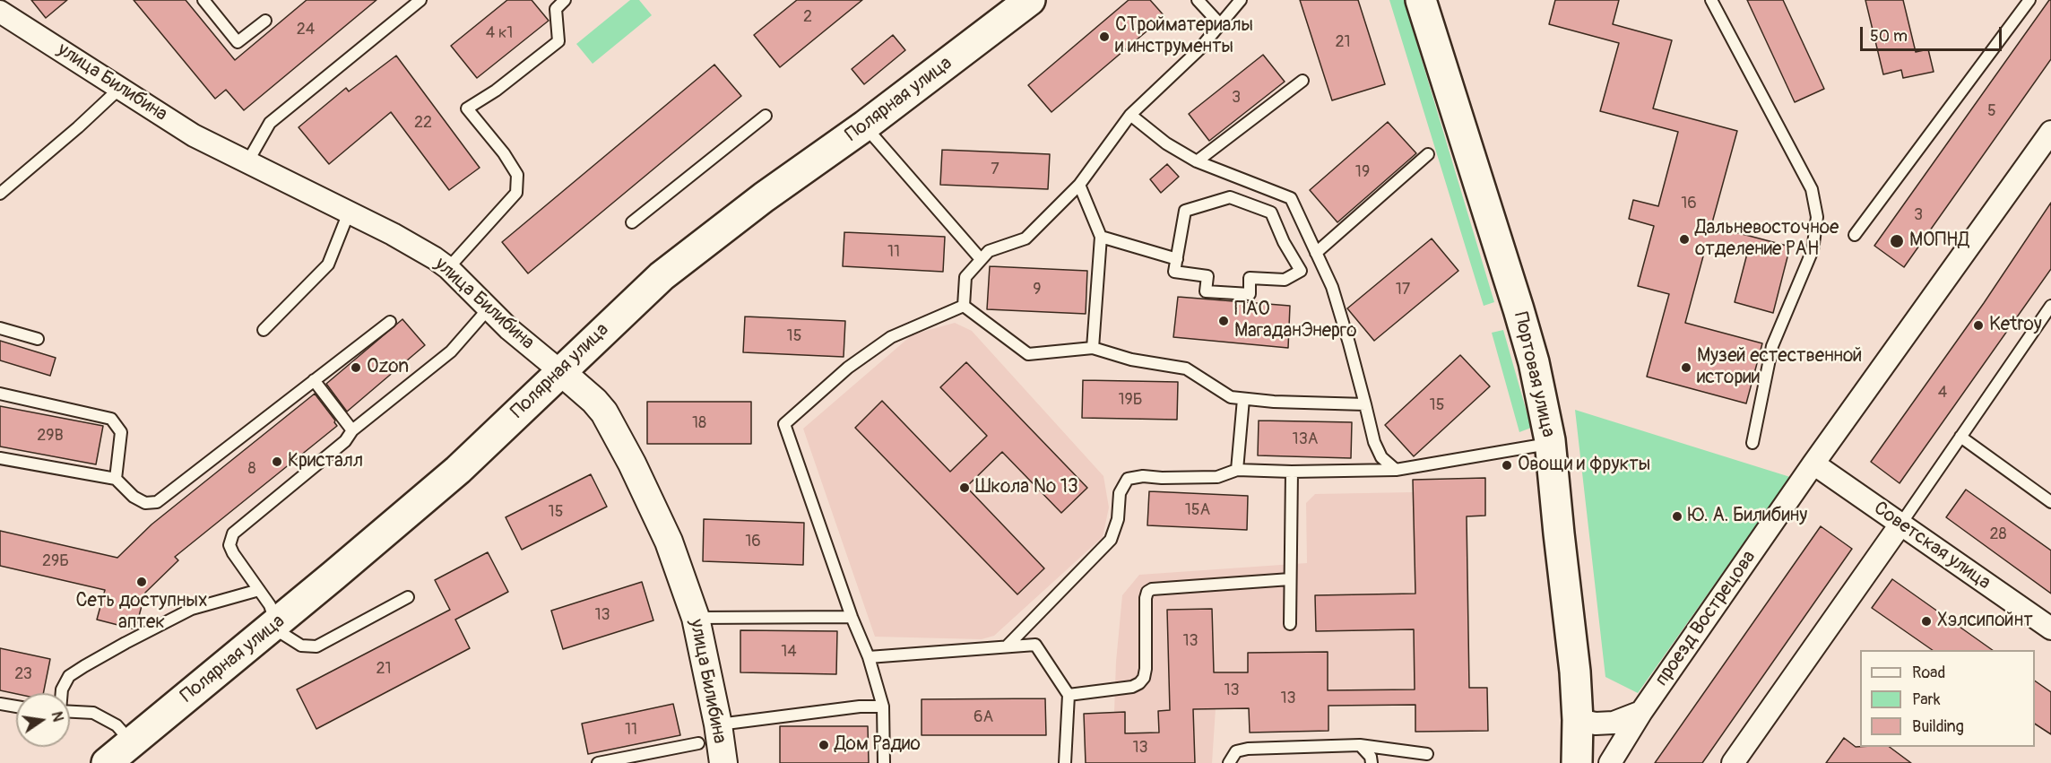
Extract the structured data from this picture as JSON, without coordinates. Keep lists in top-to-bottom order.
{
  "streets": {
    "main road": ["Полярная улица", "Портовая улица"],
    "street": ["улица Билибина", "Советская улица", "проезд Вострецова"]
  },
  "crossings": [
    ["улица Билибина", "Полярная улица"],
    ["Советская улица", "проезд Вострецова"]
  ],
  "places": [
    "СТройматериалы и инструменты",
    "Дальневосточное отделение РАН",
    "МОПНД",
    "ПАО МагаданЭнерго",
    "Ketroy",
    "Ozon",
    "Музей естественной истории",
    "Кристалл",
    "Овощи и фрукты",
    "Школа № 13",
    "Ю. А. Билибину",
    "Сеть доступных аптек",
    "Хэлсипойнт",
    "Дом Радио"
  ],
  "house_numbers": [
    "2",
    "24",
    "4 к1",
    "21",
    "3",
    "5",
    "22",
    "7",
    "19",
    "16",
    "3",
    "11",
    "9",
    "17",
    "15",
    "4",
    "19Б",
    "15",
    "18",
    "29В",
    "13А",
    "8",
    "15А",
    "15",
    "28",
    "16",
    "29Б",
    "13",
    "13",
    "14",
    "21",
    "23",
    "13",
    "13",
    "6А",
    "11",
    "13"
  ],
  "legend": ["Road", "Park", "Building"],
  "scale_bar": "50 m",
  "north": "right"
}
